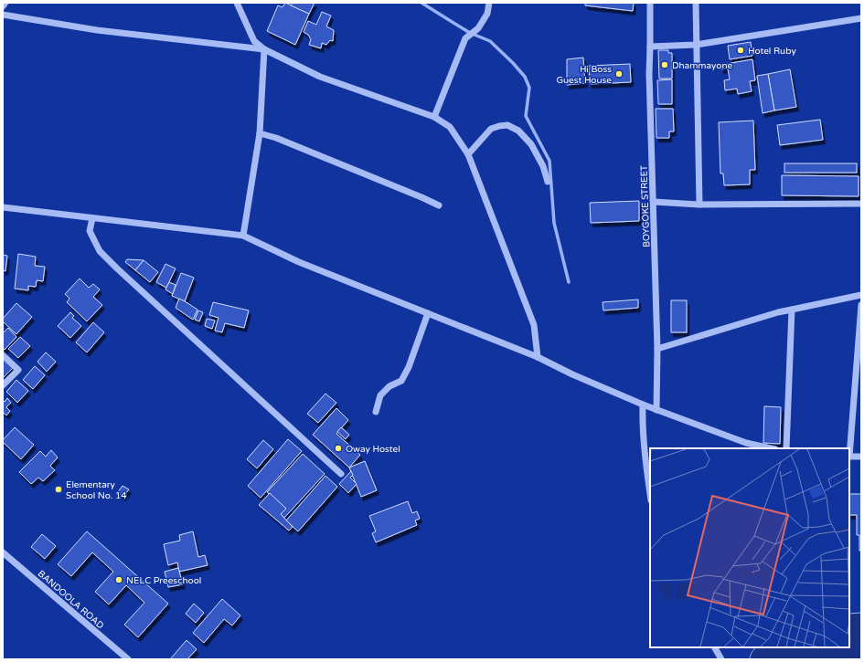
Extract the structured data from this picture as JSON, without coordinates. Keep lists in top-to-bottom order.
{
  "streets": {
    "street": ["BOYGOKE STREET", "BANDOOLA ROAD"]
  },
  "places": [
    "Hotel Ruby",
    "Dhammayone",
    "Hi Boss Guest House",
    "Oway Hostel",
    "Elementary School No. 14",
    "NELC Preeschool"
  ]
}
